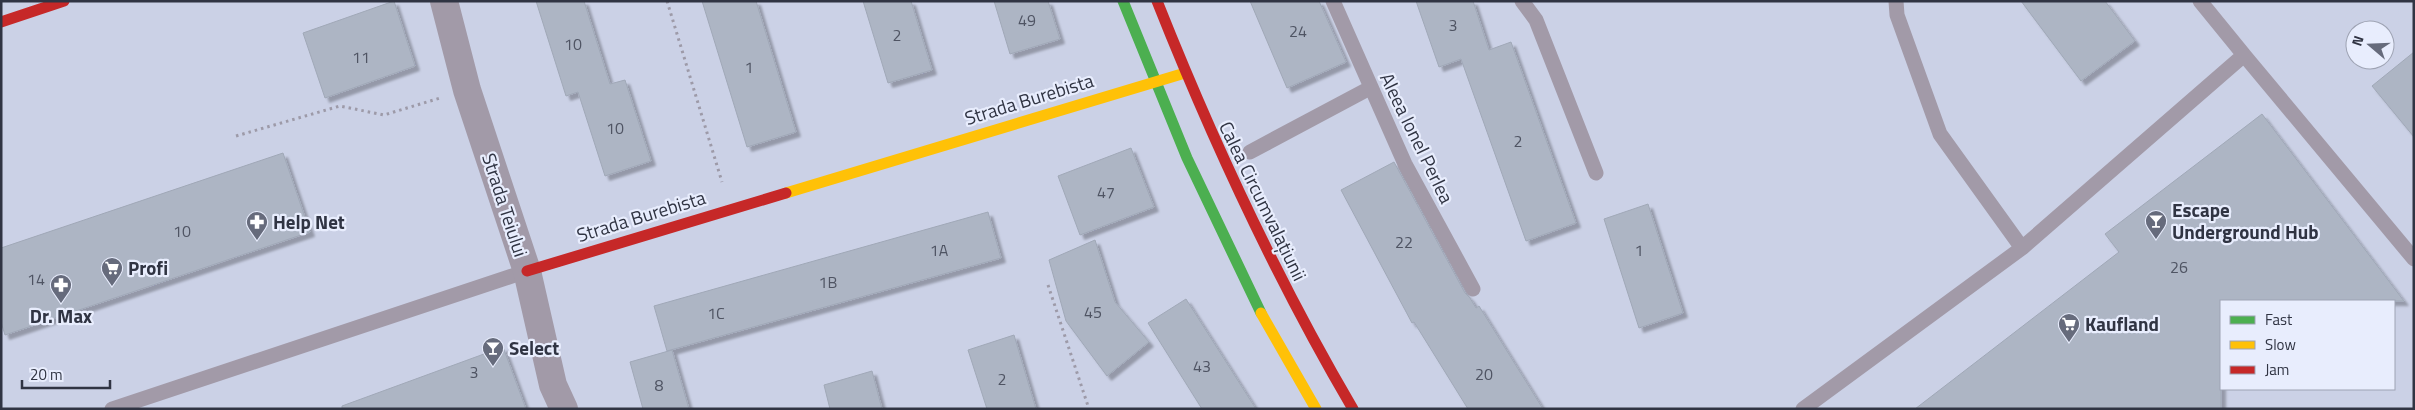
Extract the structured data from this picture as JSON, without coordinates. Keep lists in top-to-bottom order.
{
  "streets": {
    "main road": ["Strada Burebista", "Calea Circumvalațiunii"],
    "street": ["Strada Teiului"],
    "lane": ["Aleea Ionel Perlea"]
  },
  "crossings": [
    ["Strada Burebista", "Calea Circumvalațiunii"],
    ["Strada Burebista", "Strada Teiului"]
  ],
  "places": {
    "bar": ["Escape Underground Hub", "Select"],
    "pharmacy": ["Help Net", "Dr. Max"],
    "supermarket": ["Profi", "Kaufland"]
  },
  "house_numbers": [
    "49",
    "3",
    "24",
    "2",
    "10",
    "11",
    "1",
    "10",
    "2",
    "47",
    "10",
    "22",
    "1A",
    "1",
    "26",
    "14",
    "1B",
    "45",
    "1C",
    "43",
    "3",
    "20",
    "2",
    "8"
  ],
  "legend": ["Fast", "Slow", "Jam"],
  "scale_bar": "20 m",
  "north": "left"
}
